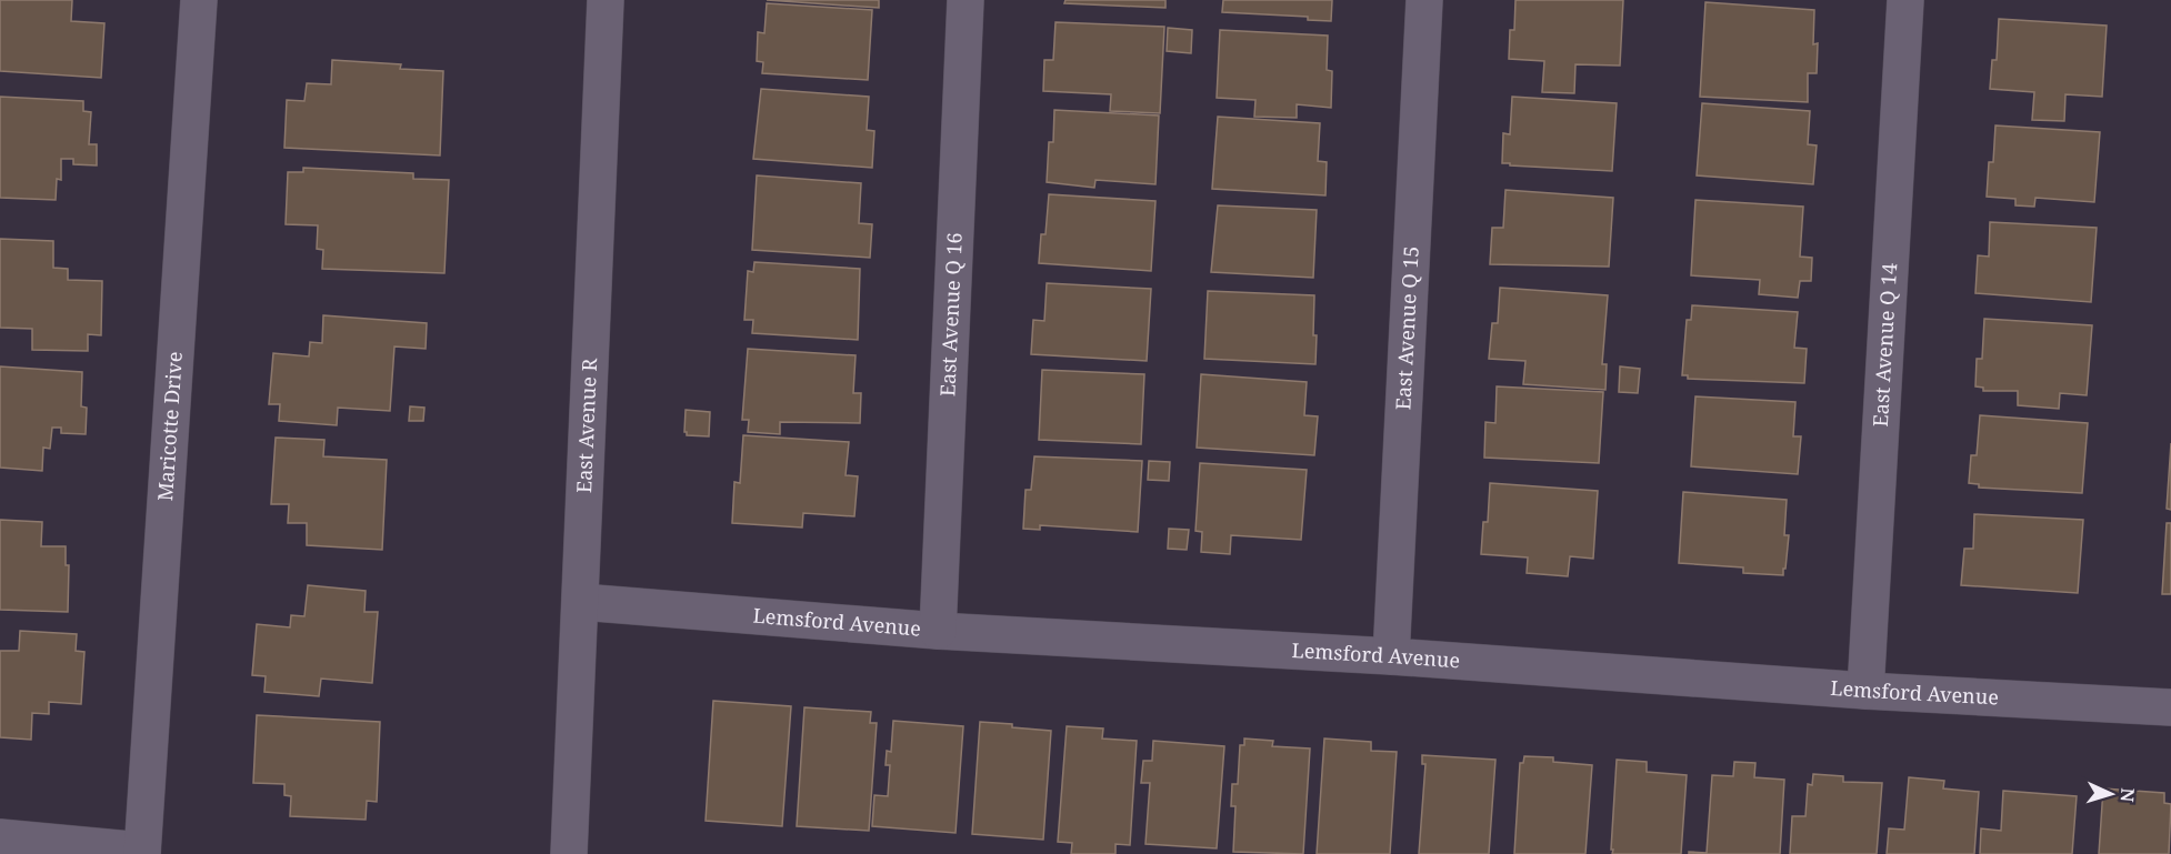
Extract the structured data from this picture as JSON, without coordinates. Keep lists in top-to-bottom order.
{
  "streets": {
    "street": [
      "East Avenue Q 16",
      "East Avenue Q 15",
      "East Avenue Q 14",
      "Maricotte Drive",
      "East Avenue R",
      "Lemsford Avenue"
    ]
  },
  "crossings": [
    ["East Avenue Q 16", "Lemsford Avenue"],
    ["East Avenue Q 15", "Lemsford Avenue"],
    ["East Avenue Q 14", "Lemsford Avenue"],
    ["East Avenue R", "Lemsford Avenue"]
  ],
  "north": "right"
}
